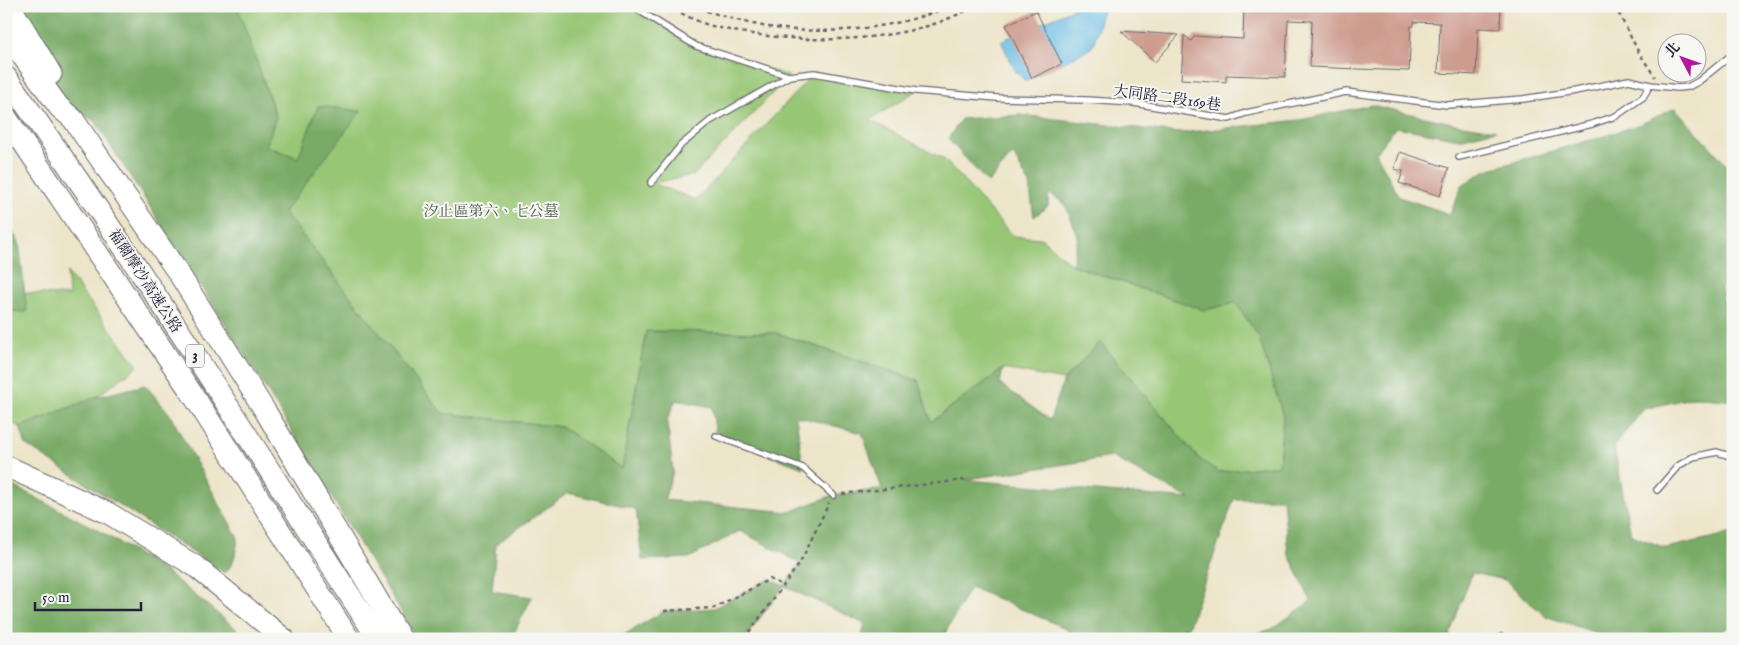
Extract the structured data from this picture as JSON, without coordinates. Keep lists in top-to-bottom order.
{
  "streets": {
    "highway": ["福爾摩沙高速公路", "3"],
    "lane": ["大同路二段169巷"]
  },
  "parks": ["汐止區第六、七公墓"],
  "scale_bar": "50 m",
  "north": "top left"
}
